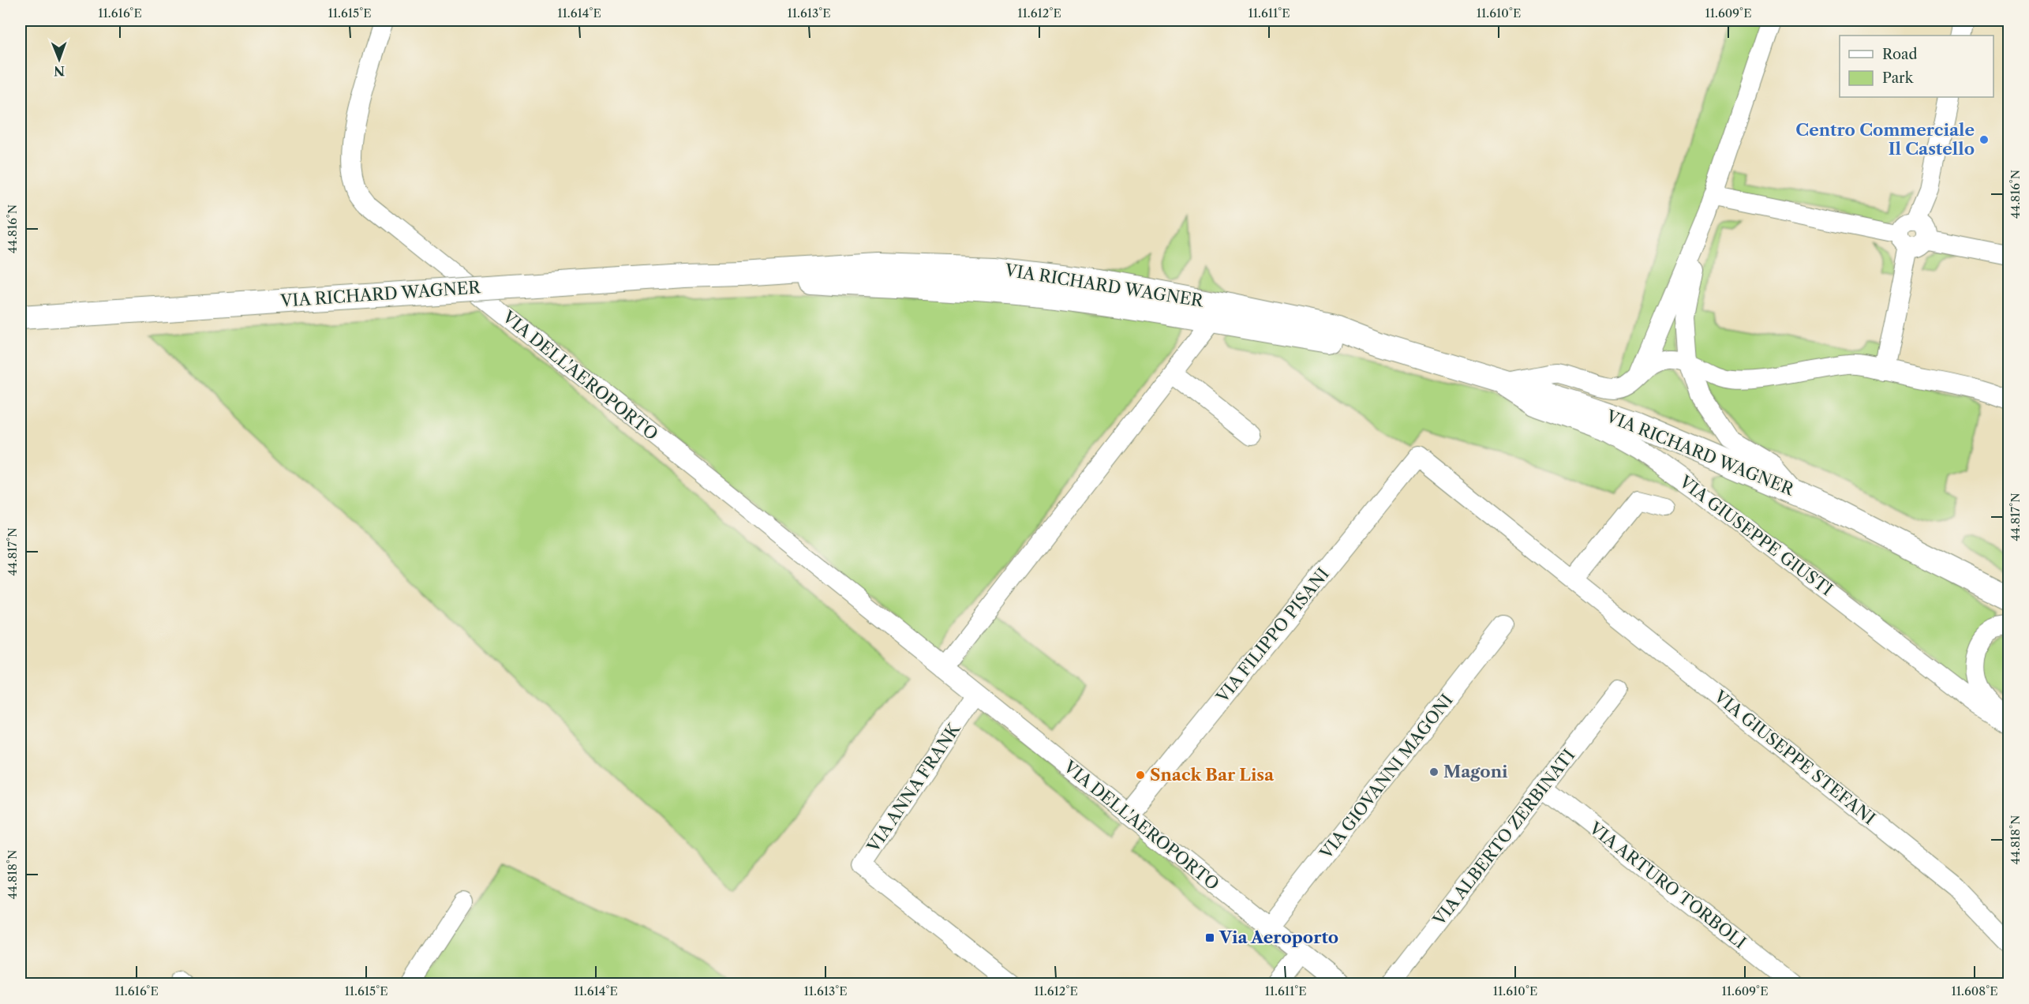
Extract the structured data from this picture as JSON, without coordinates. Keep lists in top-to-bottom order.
{
  "streets": {
    "main road": ["VIA RICHARD WAGNER"],
    "street": [
      "VIA DELL'AEROPORTO",
      "VIA GIUSEPPE GIUSTI",
      "VIA FILIPPO PISANI",
      "VIA GIUSEPPE STEFANI",
      "VIA GIOVANNI MAGONI",
      "VIA ANNA FRANK",
      "VIA ALBERTO ZERBINATI",
      "VIA ARTURO TORBOLI"
    ]
  },
  "crossings": [
    ["VIA RICHARD WAGNER", "VIA GIUSEPPE GIUSTI"],
    ["VIA DELL'AEROPORTO", "VIA FILIPPO PISANI"],
    ["VIA DELL'AEROPORTO", "VIA GIOVANNI MAGONI"],
    ["VIA DELL'AEROPORTO", "VIA ANNA FRANK"],
    ["VIA FILIPPO PISANI", "VIA GIUSEPPE STEFANI"],
    ["VIA ALBERTO ZERBINATI", "VIA ARTURO TORBOLI"]
  ],
  "places": {
    "other": ["Centro Commerciale Il Castello", "Magoni", "Snack Bar Lisa"],
    "transit": ["Via Aeroporto"]
  },
  "legend": ["Road", "Park"],
  "north": "bottom",
  "coordinates": [
    "11.616°E",
    "11.615°E",
    "11.614°E",
    "11.613°E",
    "11.612°E",
    "11.611°E",
    "11.610°E",
    "11.609°E",
    "44.816°N",
    "44.817°N",
    "44.818°N",
    "11.608°E"
  ]
}
